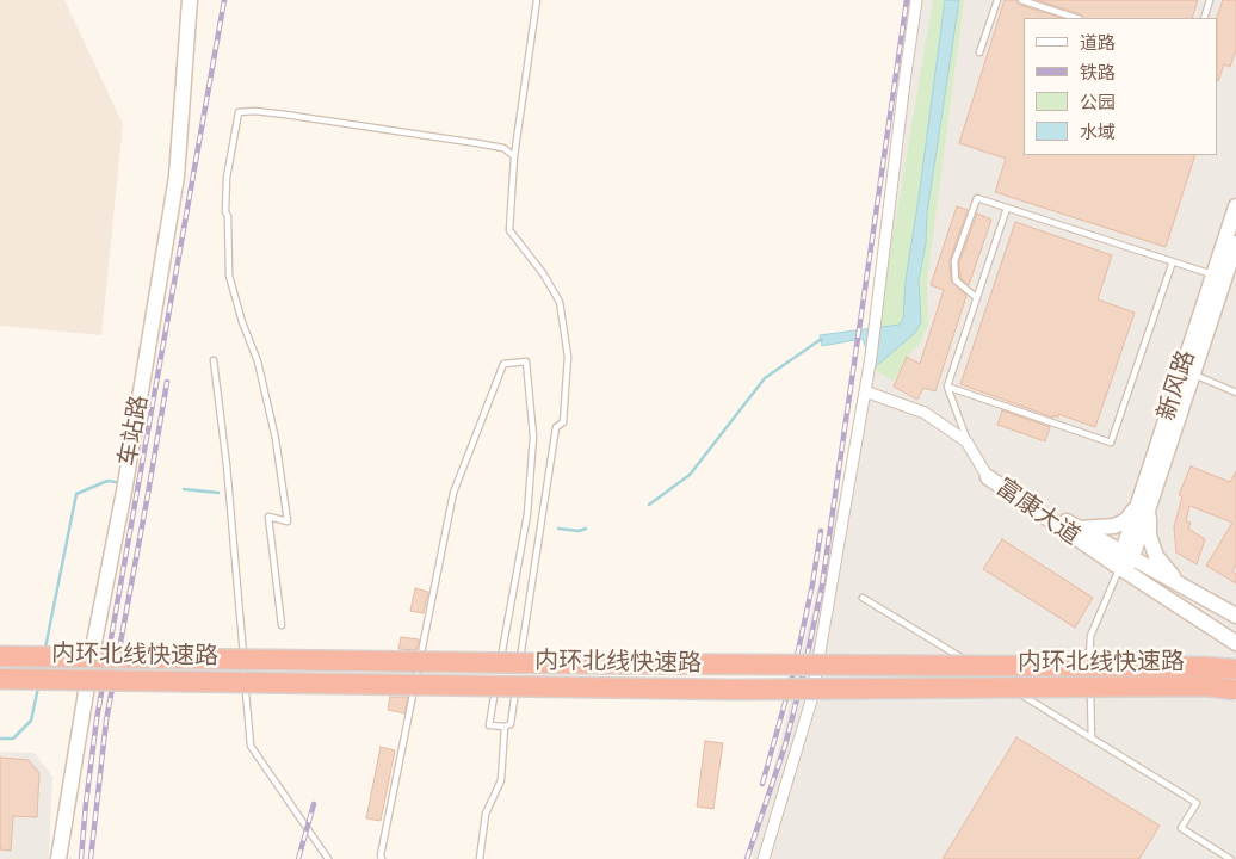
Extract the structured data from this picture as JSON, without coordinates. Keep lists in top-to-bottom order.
{
  "streets": {
    "highway": ["内环北线快速路"],
    "main road": ["新风路", "车站路", "富康大道"]
  },
  "crossings": [
    ["新风路", "富康大道"]
  ],
  "legend": [
    "道路",
    "铁路",
    "公园",
    "水域"
  ]
}
